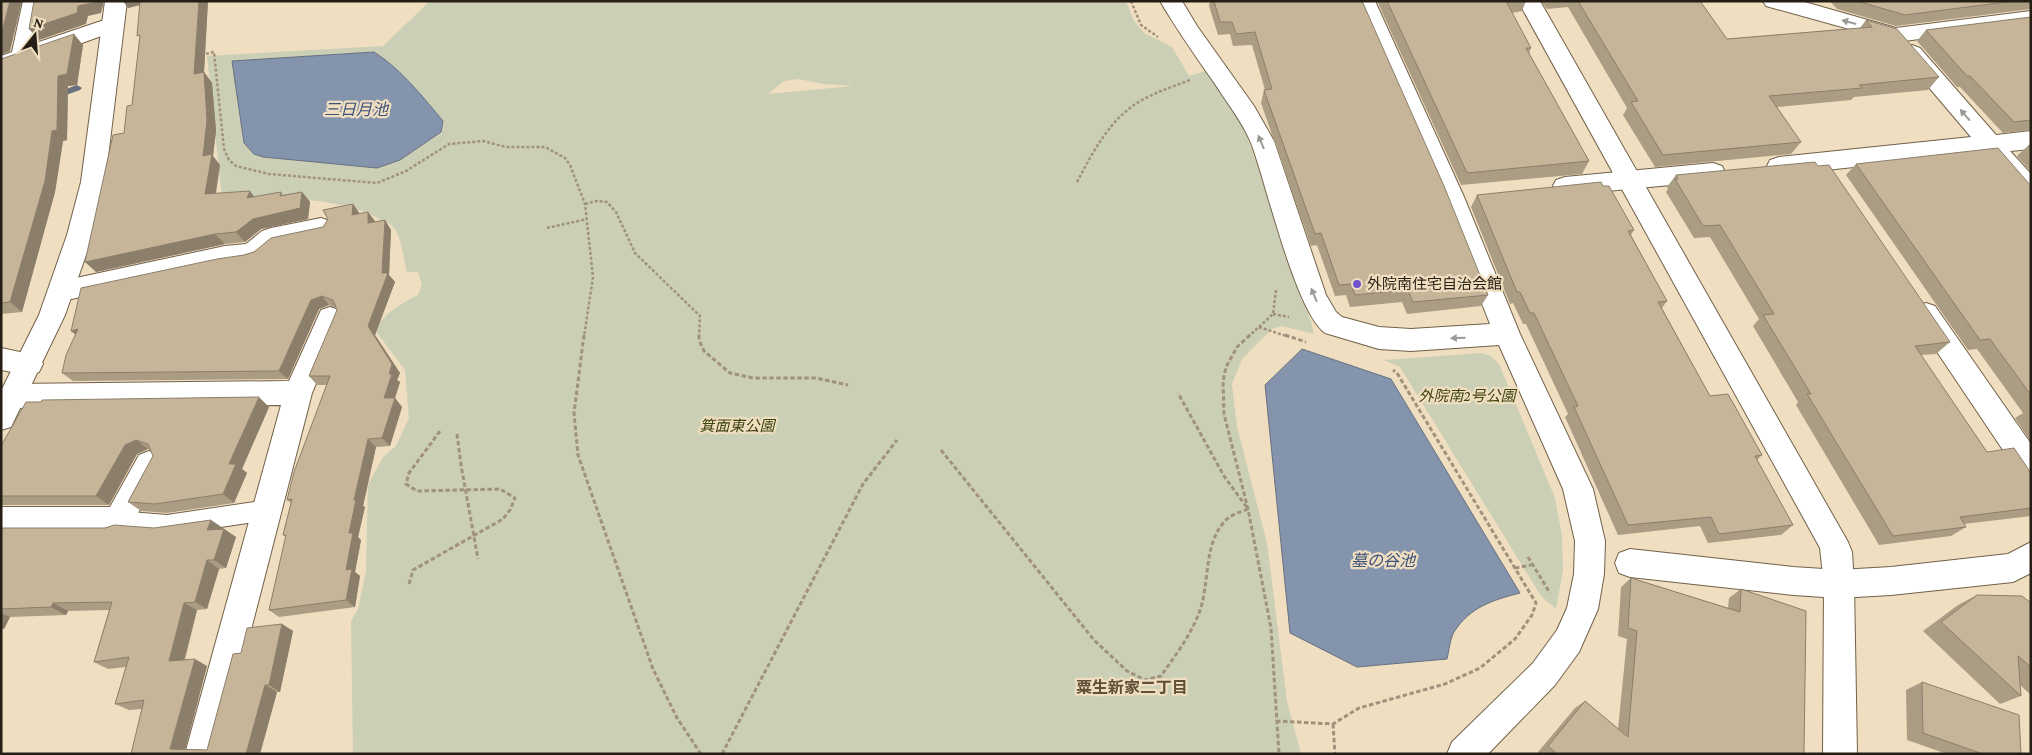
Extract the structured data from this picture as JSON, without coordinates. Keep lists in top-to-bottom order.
{
  "districts": ["粟生新家二丁目"],
  "water": ["三日月池", "墓の谷池"],
  "parks": ["外院南2号公園", "箕面東公園"],
  "places": ["外院南住宅自治会館"],
  "north": "top"
}
